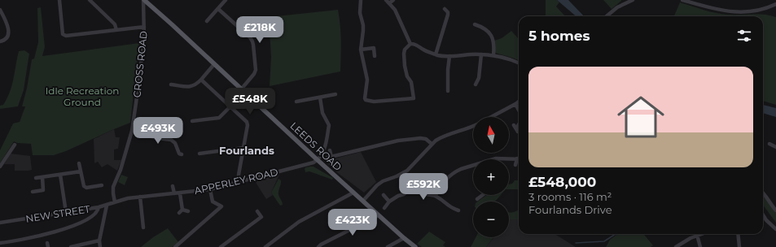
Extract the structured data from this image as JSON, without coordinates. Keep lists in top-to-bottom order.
{
  "streets": {
    "main road": ["LEEDS ROAD"],
    "street": ["CROSS ROAD", "APPERLEY ROAD", "NEW STREET"]
  },
  "crossings": [
    ["CROSS ROAD", "LEEDS ROAD"],
    ["CROSS ROAD", "APPERLEY ROAD"],
    ["CROSS ROAD", "NEW STREET"],
    ["LEEDS ROAD", "APPERLEY ROAD"],
    ["APPERLEY ROAD", "NEW STREET"]
  ],
  "districts": ["Fourlands"],
  "parks": ["Idle Recreation Ground"],
  "north": "top",
  "page": {
    "price": [
      "£218K",
      "£548K",
      "£493K",
      "£592K",
      "£423K"
    ],
    "heading": "5 homes",
    "list": [
      {
        "name": "£548,000",
        "note": "3 rooms · 116 m² · Fourlands Drive"
      }
    ],
    "map_buttons": ["+", "−"]
  }
}
